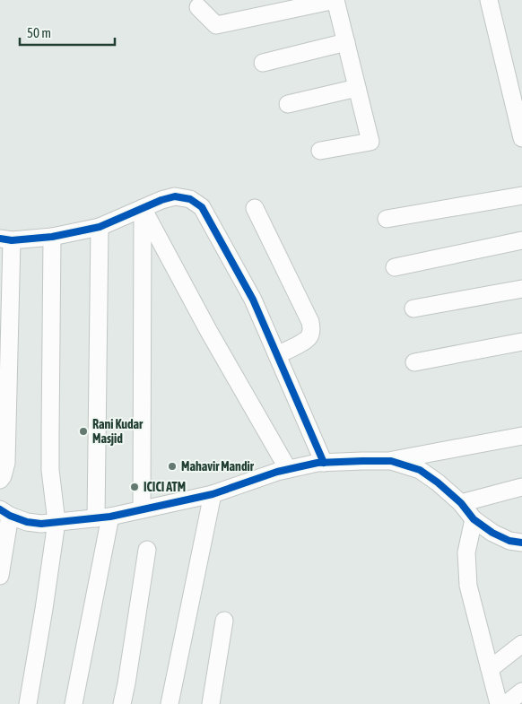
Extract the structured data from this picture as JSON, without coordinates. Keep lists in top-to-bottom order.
{
  "places": ["Rani Kudar Masjid", "Mahavir Mandir", "ICICI ATM"],
  "scale_bar": "50 m"
}
